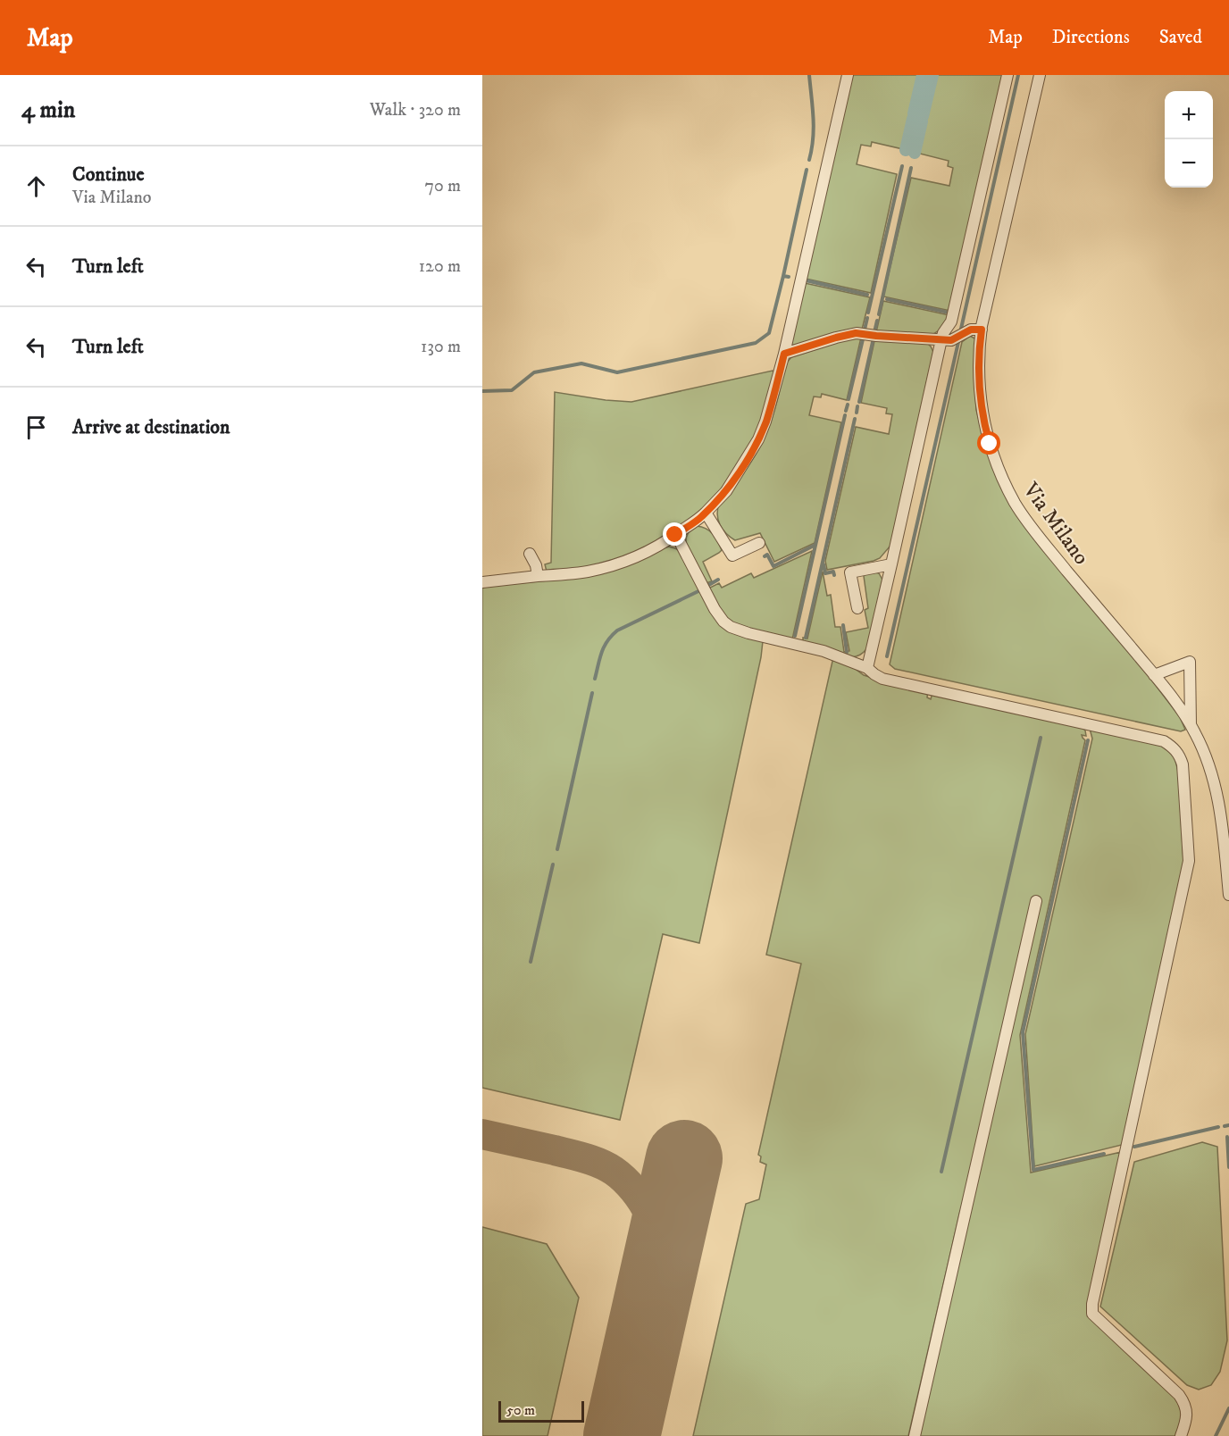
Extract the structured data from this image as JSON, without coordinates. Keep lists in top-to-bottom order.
{
  "streets": {
    "street": ["Via Milano"]
  },
  "scale_bar": "50 m",
  "page": {
    "header": "Map",
    "nav": ["Map", "Directions", "Saved"],
    "heading": ["4 min", "Walk · 320 m"],
    "map_buttons": ["+", "−"],
    "list": [
      ["Continue", "Via Milano", "70 m"],
      ["Turn left", "120 m"],
      ["Turn left", "130 m"],
      "Arrive at destination"
    ],
    "scale": "50 m"
  }
}
